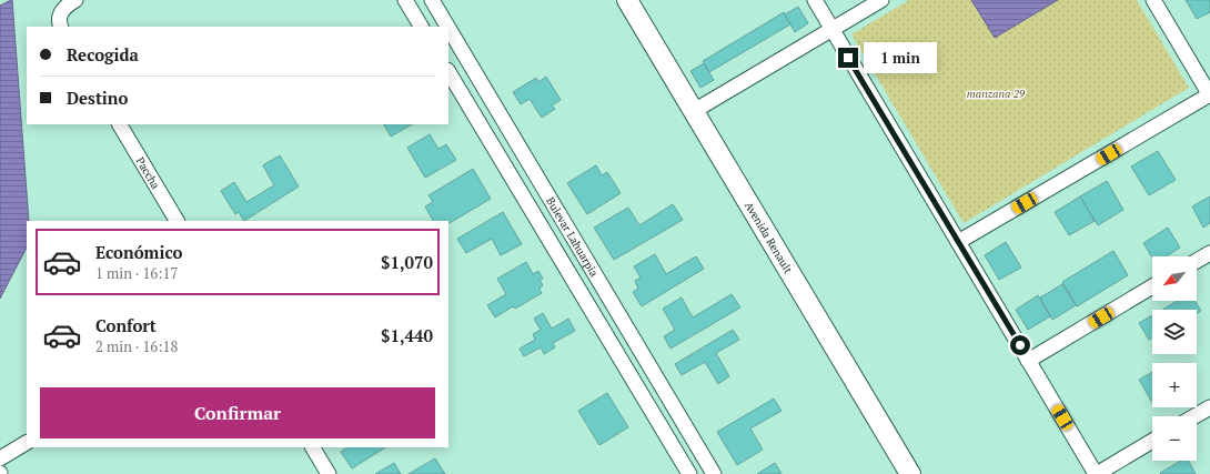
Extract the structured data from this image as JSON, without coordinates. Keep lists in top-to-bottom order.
{
  "streets": {
    "street": ["Paccha", "Avenida Renault", "Bulevar Lahuarpia"]
  },
  "parks": ["manzana 29"],
  "north": "bottom left",
  "page": {
    "banner": ["Recogida", "Destino"],
    "bubble": "1 min",
    "list": [
      {
        "name": "Económico",
        "note": "1 min · 16:17",
        "value": "$1,070"
      },
      {
        "name": "Confort",
        "note": "2 min · 16:18",
        "value": "$1,440"
      }
    ],
    "map_buttons": ["+", "−"],
    "buttons": "Confirmar"
  }
}
